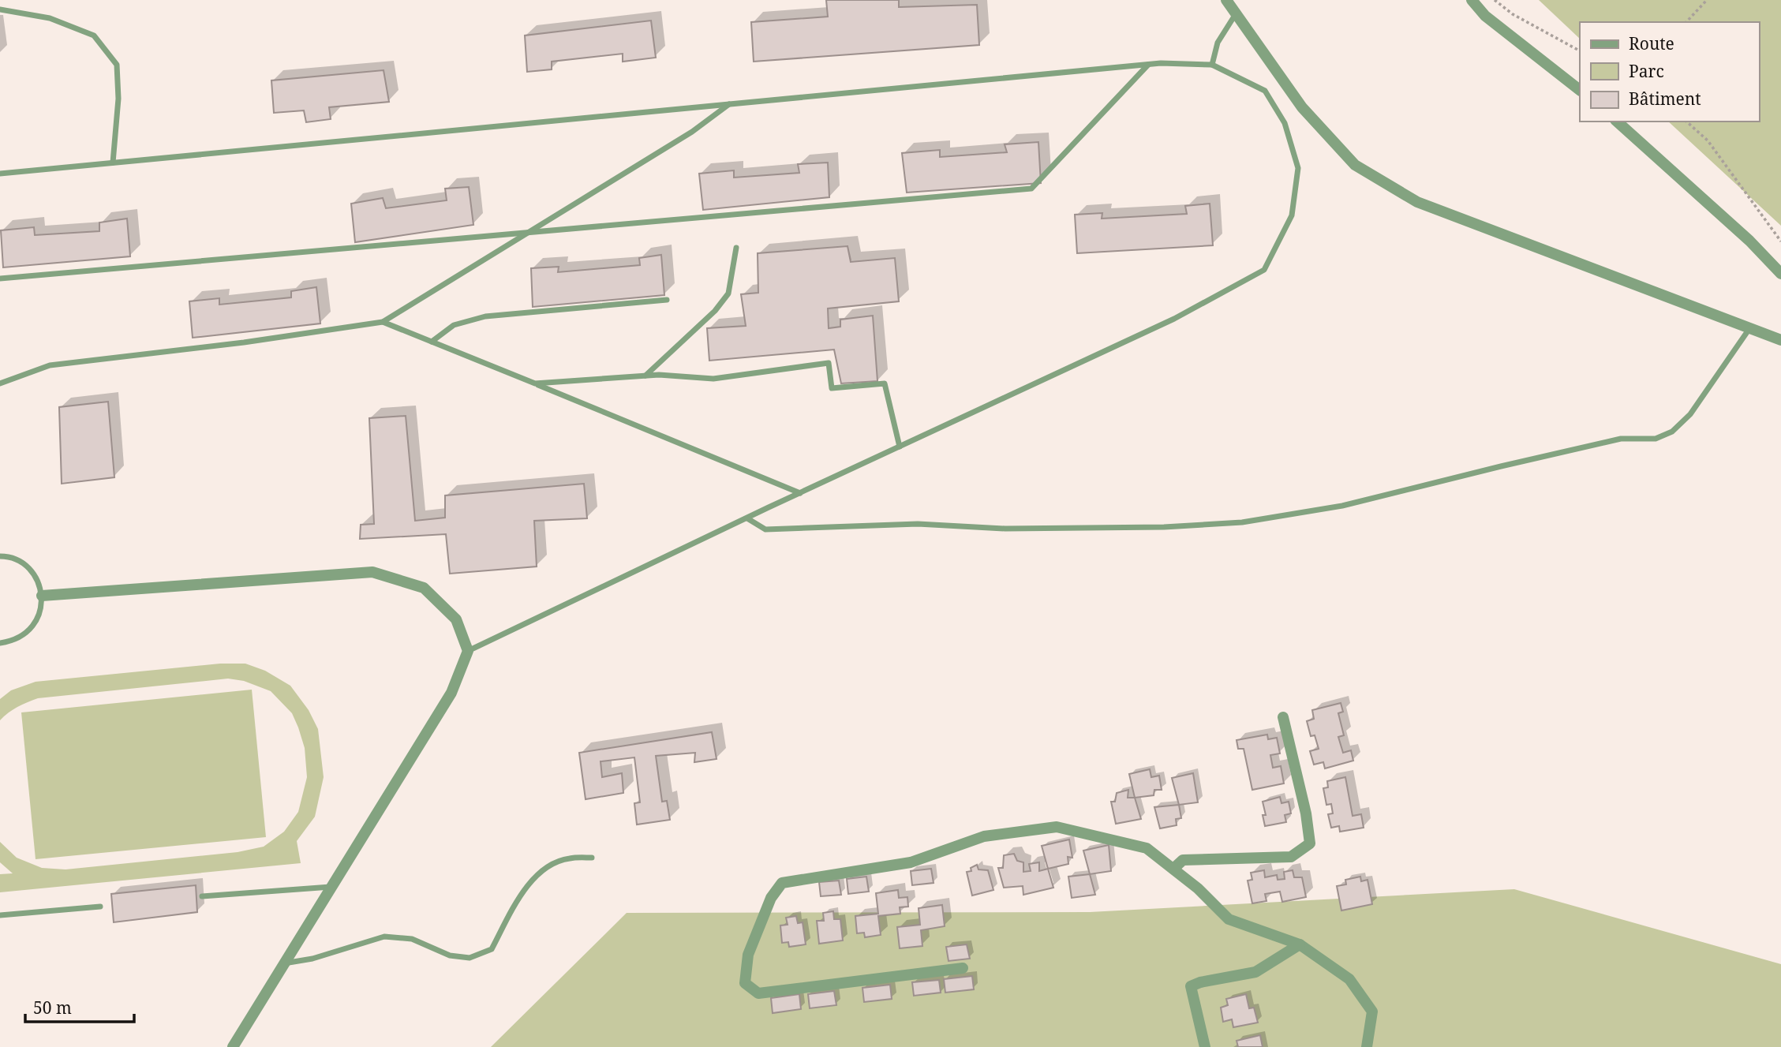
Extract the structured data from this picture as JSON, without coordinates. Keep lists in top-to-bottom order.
{
  "legend": ["Route", "Parc", "Bâtiment"],
  "scale_bar": "50 m"
}
